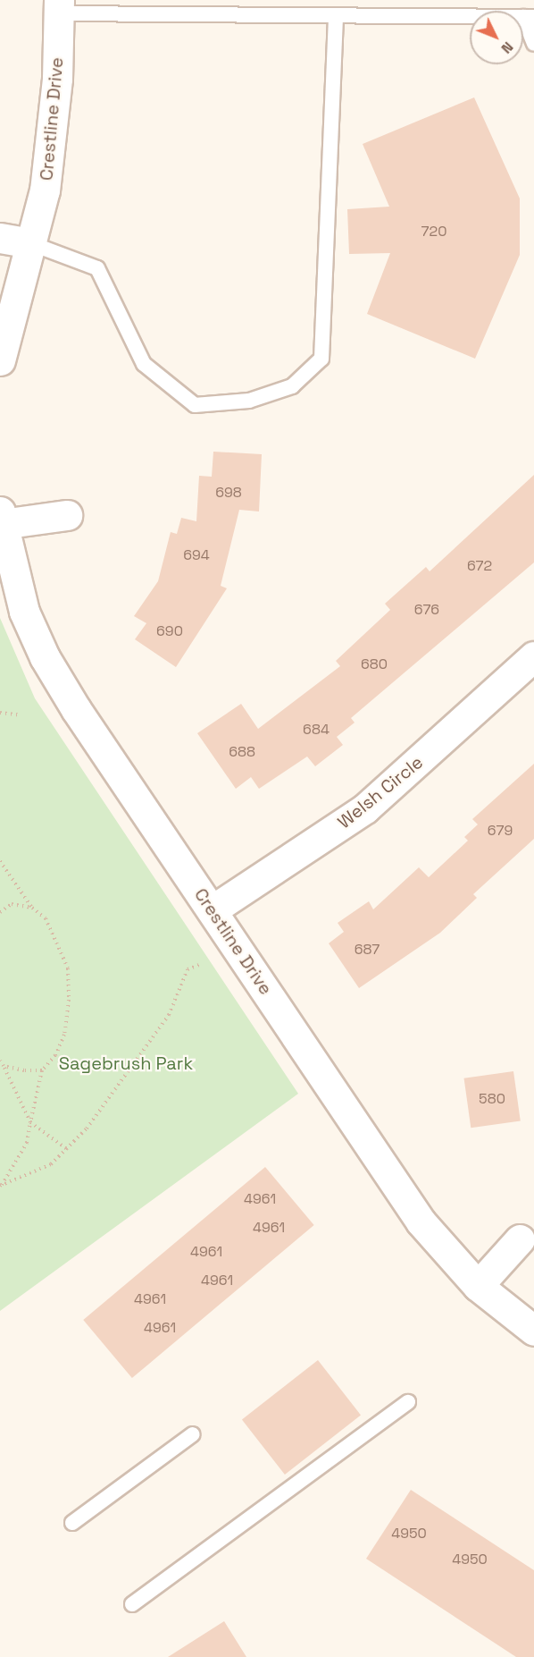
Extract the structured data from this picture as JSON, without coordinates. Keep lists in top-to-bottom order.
{
  "streets": {
    "street": ["Crestline Drive", "Welsh Circle"]
  },
  "crossings": [
    ["Crestline Drive", "Welsh Circle"]
  ],
  "parks": ["Sagebrush Park"],
  "house_numbers": [
    "720",
    "698",
    "694",
    "672",
    "676",
    "690",
    "680",
    "684",
    "688",
    "679",
    "687",
    "580",
    "4961",
    "4961",
    "4961",
    "4961",
    "4961",
    "4961",
    "4950",
    "4950"
  ],
  "north": "bottom right"
}
